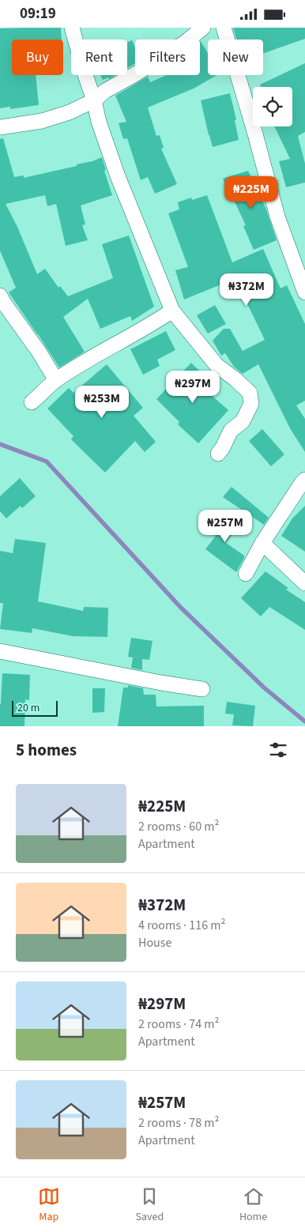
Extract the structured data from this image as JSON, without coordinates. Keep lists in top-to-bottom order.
{
  "scale_bar": "20 m",
  "page": {
    "status": "09:19",
    "chip": [
      "Buy",
      "Rent",
      "Filters",
      "New"
    ],
    "price": [
      "₦225M",
      "₦372M",
      "₦297M",
      "₦253M",
      "₦257M"
    ],
    "scale": "20 m",
    "heading": "5 homes",
    "list": [
      {
        "name": "₦225M",
        "note": "2 rooms · 60 m² · Apartment"
      },
      {
        "name": "₦372M",
        "note": "4 rooms · 116 m² · House"
      },
      {
        "name": "₦297M",
        "note": "2 rooms · 74 m² · Apartment"
      },
      {
        "name": "₦257M",
        "note": "2 rooms · 78 m² · Apartment"
      }
    ],
    "tabs": ["Map", "Saved", "Home"]
  }
}
